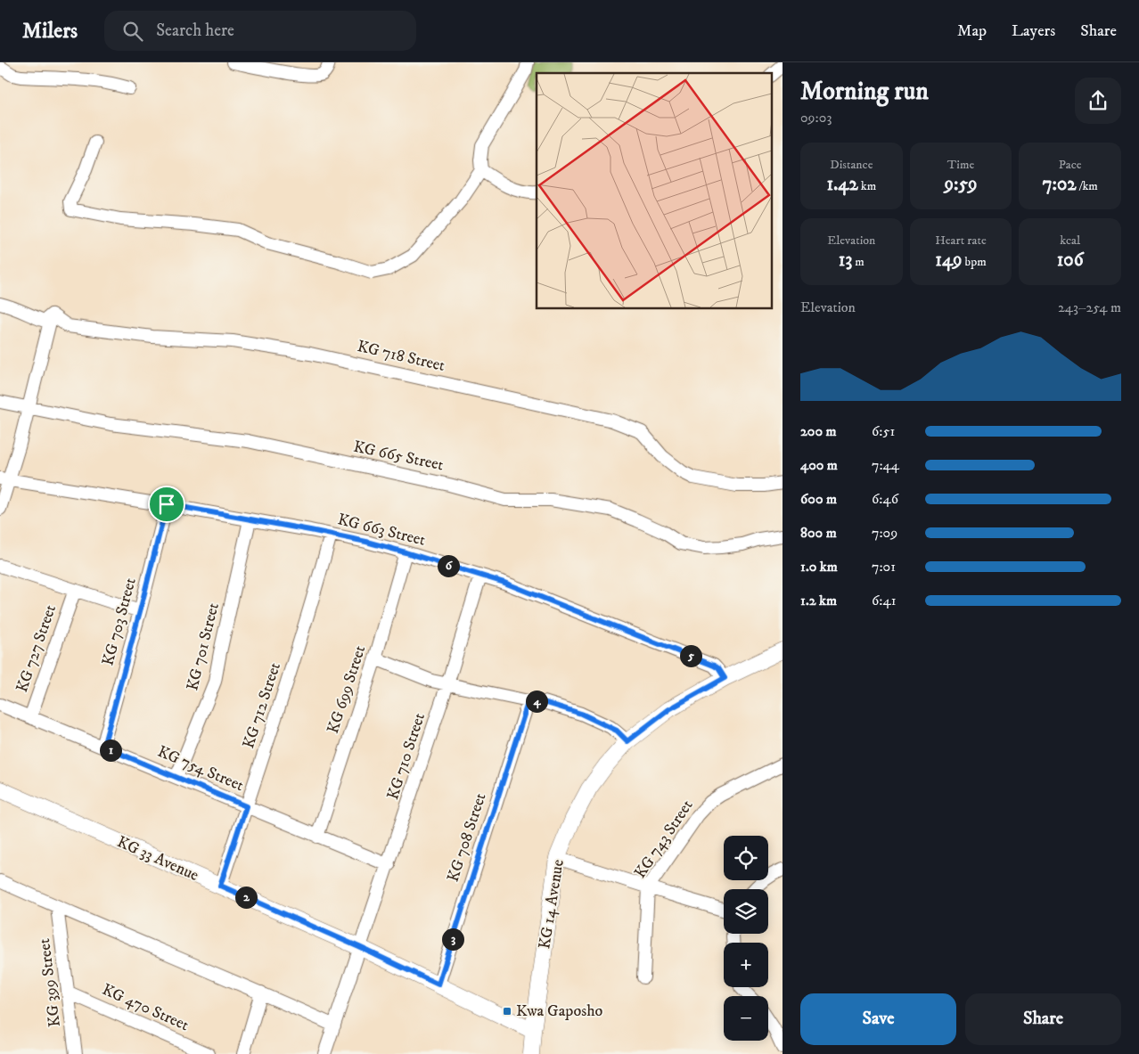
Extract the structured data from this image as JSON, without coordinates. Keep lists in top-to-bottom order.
{
  "streets": {
    "main road": ["KG 33 Avenue", "KG 14 Avenue"],
    "street": [
      "KG 718 Street",
      "KG 665 Street",
      "KG 663 Street",
      "KG 703 Street",
      "KG 701 Street",
      "KG 727 Street",
      "KG 699 Street",
      "KG 712 Street",
      "KG 710 Street",
      "KG 754 Street",
      "KG 708 Street",
      "KG 743 Street",
      "KG 399 Street",
      "KG 470 Street"
    ]
  },
  "crossings": [
    ["KG 663 Street", "KG 703 Street"],
    ["KG 663 Street", "KG 701 Street"],
    ["KG 663 Street", "KG 699 Street"],
    ["KG 663 Street", "KG 712 Street"],
    ["KG 663 Street", "KG 710 Street"],
    ["KG 663 Street", "KG 14 Avenue"],
    ["KG 703 Street", "KG 754 Street"],
    ["KG 701 Street", "KG 754 Street"],
    ["KG 727 Street", "KG 754 Street"],
    ["KG 699 Street", "KG 754 Street"],
    ["KG 712 Street", "KG 754 Street"],
    ["KG 712 Street", "KG 33 Avenue"],
    ["KG 710 Street", "KG 754 Street"],
    ["KG 710 Street", "KG 33 Avenue"],
    ["KG 708 Street", "KG 33 Avenue"],
    ["KG 33 Avenue", "KG 14 Avenue"],
    ["KG 399 Street", "KG 470 Street"]
  ],
  "places": {
    "transit": ["Kwa Gaposho"]
  },
  "page": {
    "header": "Milers",
    "search": "Search here",
    "nav": ["Map", "Layers", "Share"],
    "heading": ["Morning run", "09:03"],
    "stats": [
      ["Distance", "1.42 km"],
      ["Time", "9:59"],
      ["Pace", "7:02 /km"],
      ["Elevation", "13 m"],
      ["Heart rate", "149 bpm"],
      ["kcal", "106"]
    ],
    "chart": ["Elevation", "243–254 m"],
    "list": [
      {
        "name": "200 m",
        "note": "6:51"
      },
      {
        "name": "400 m",
        "note": "7:44"
      },
      {
        "name": "600 m",
        "note": "6:46"
      },
      {
        "name": "800 m",
        "note": "7:09"
      },
      {
        "name": "1.0 km",
        "note": "7:01"
      },
      {
        "name": "1.2 km",
        "note": "6:41"
      }
    ],
    "pins": [
      "6",
      "5",
      "4",
      "1",
      "2",
      "3"
    ],
    "map_buttons": ["+", "−"],
    "buttons": ["Save", "Share"]
  }
}
